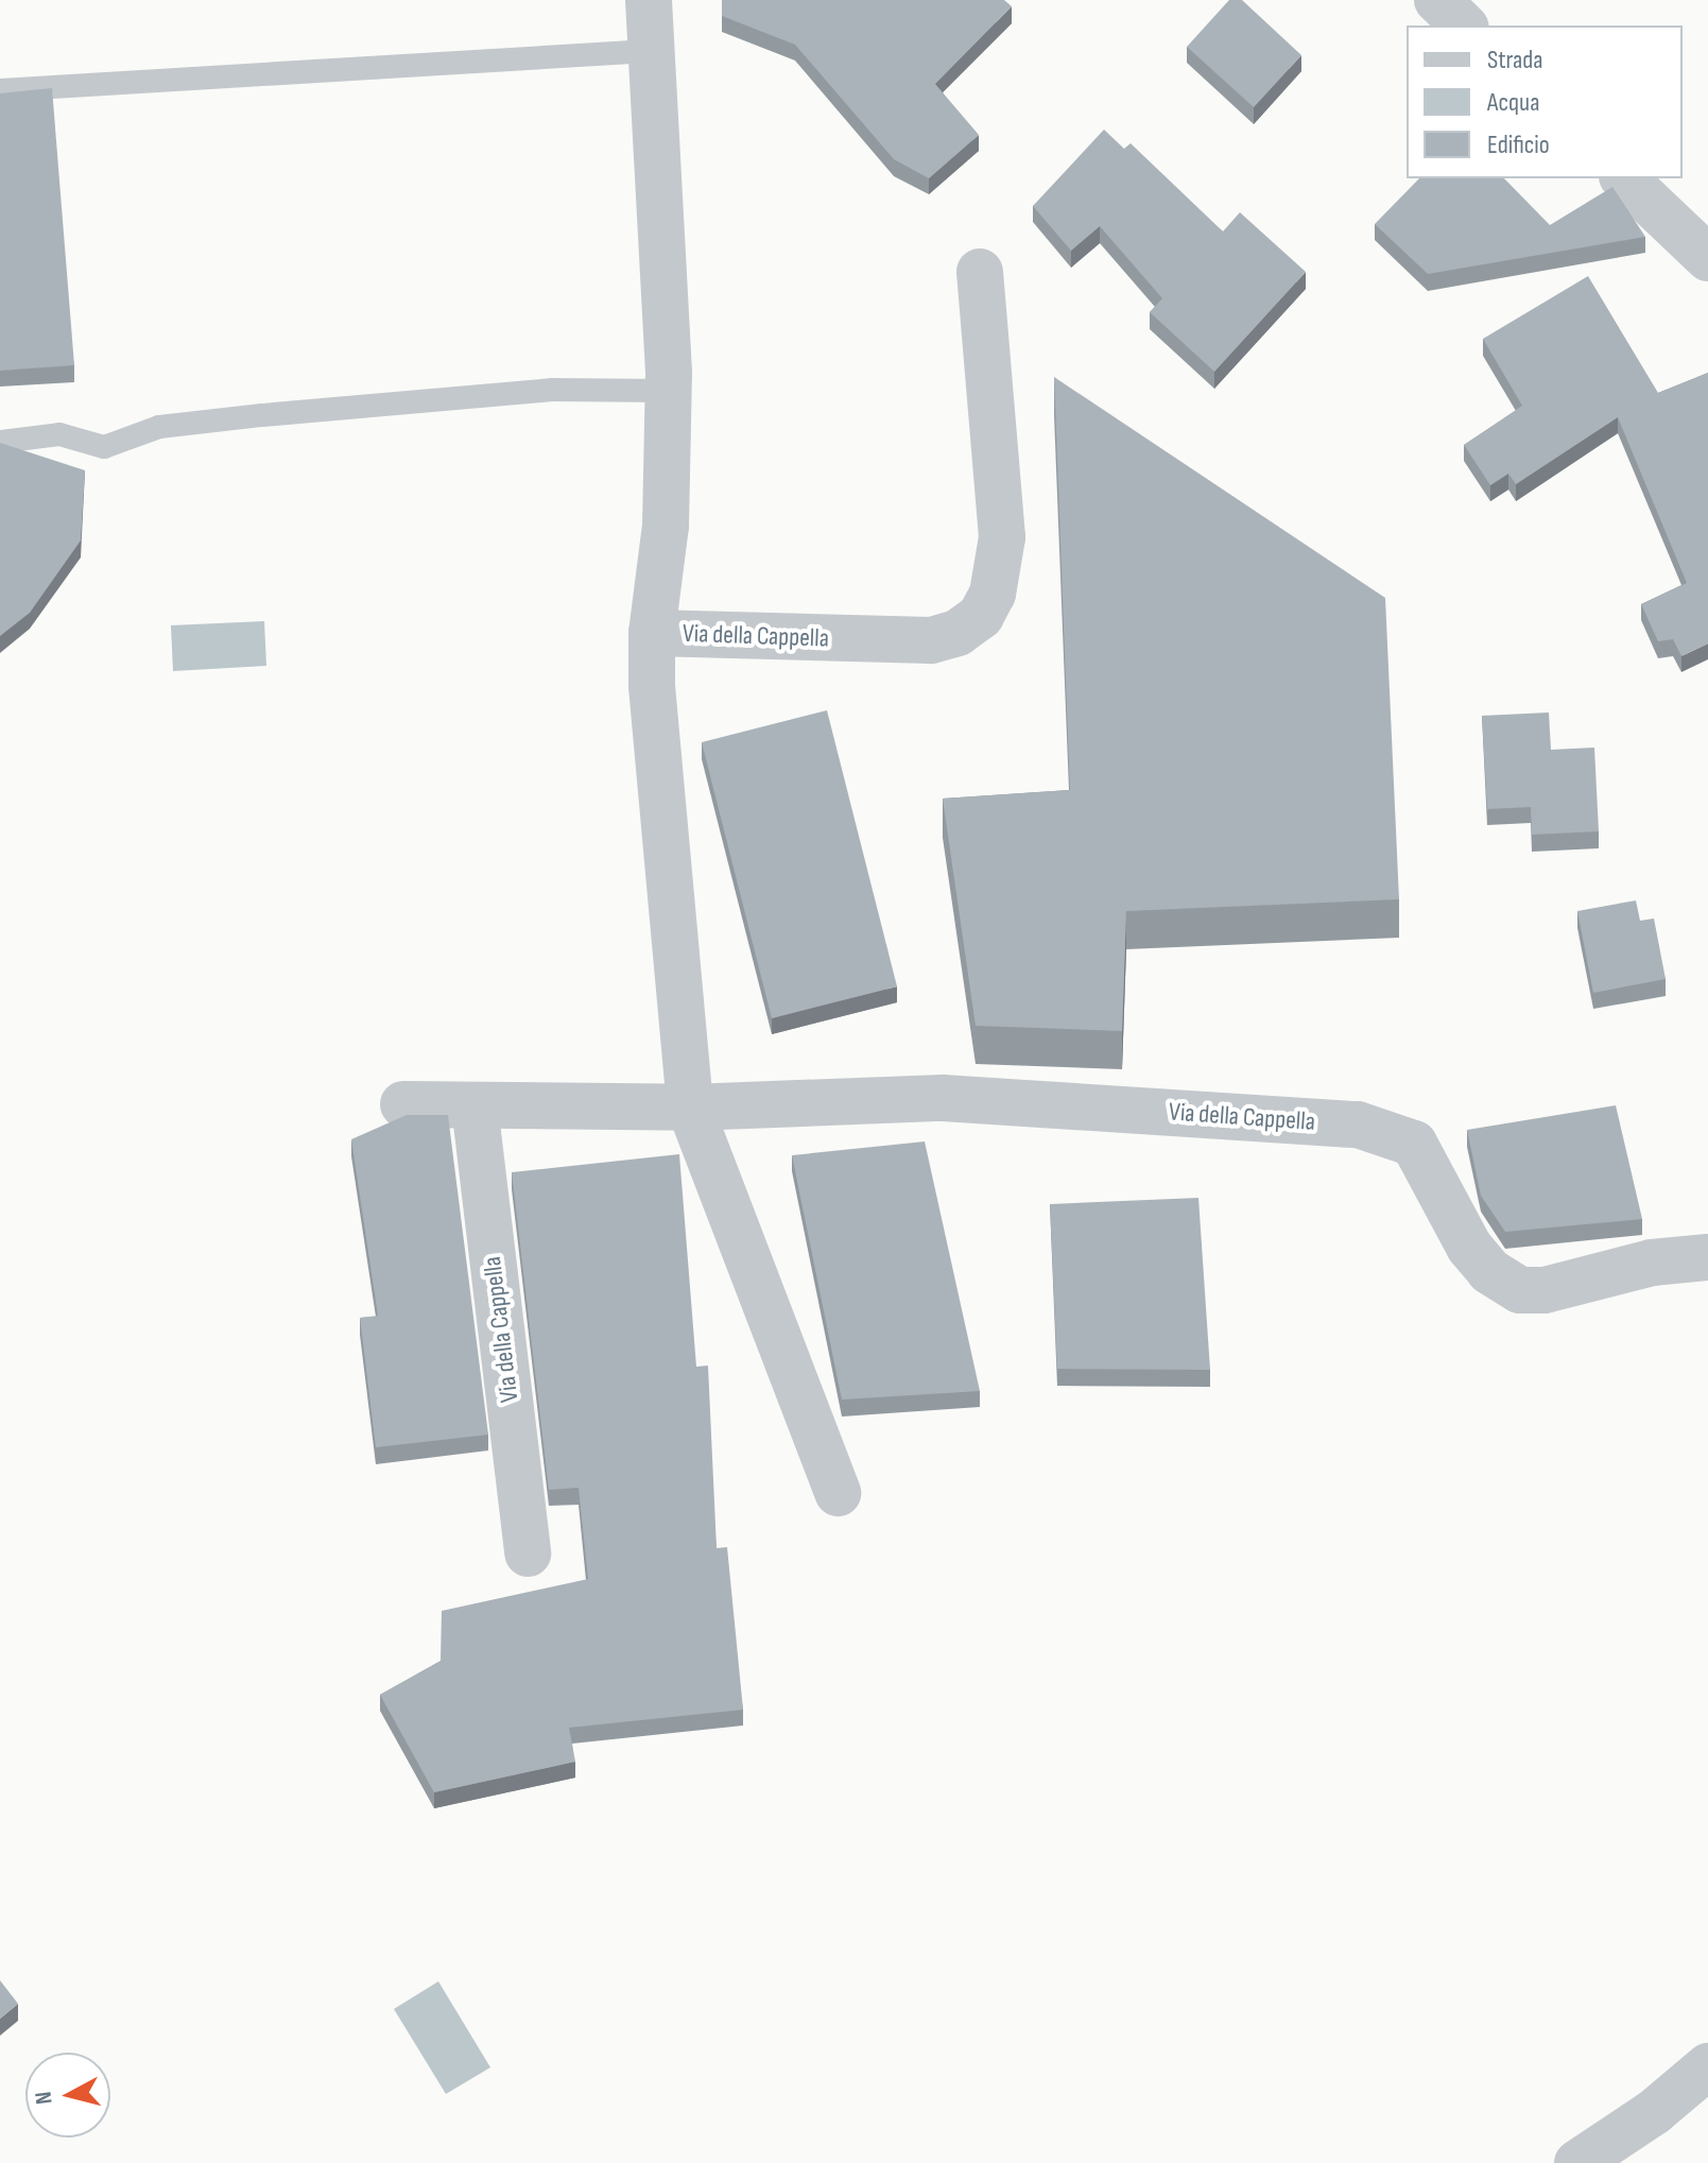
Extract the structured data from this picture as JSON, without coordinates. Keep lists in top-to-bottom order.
{
  "streets": {
    "street": ["Via della Cappella"]
  },
  "legend": ["Strada", "Acqua", "Edificio"],
  "north": "left"
}
